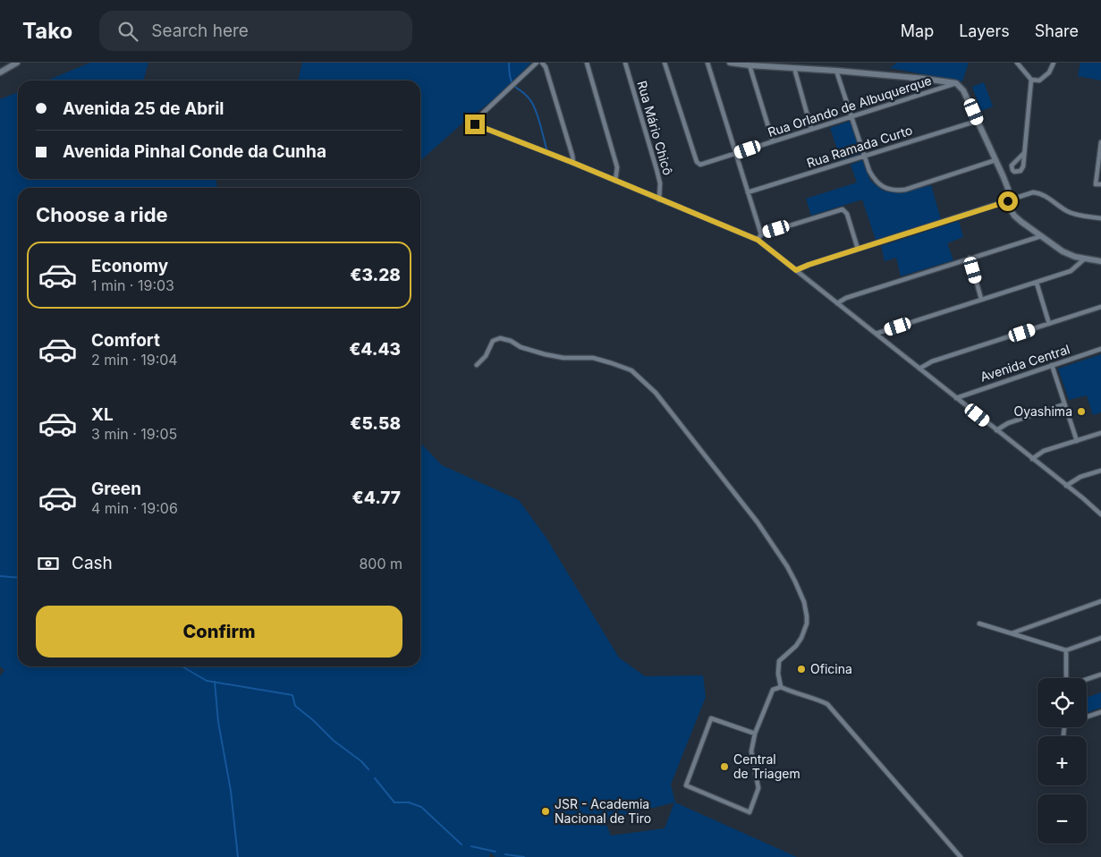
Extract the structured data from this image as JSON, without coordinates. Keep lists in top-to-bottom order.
{
  "streets": {
    "street": [
      "Rua Orlando de Albuquerque",
      "Rua Mário Chicô",
      "Rua Ramada Curto",
      "Avenida Central"
    ]
  },
  "places": [
    "Oyashima",
    "Oficina",
    "Central de Triagem",
    "JSR - Academia Nacional de Tiro"
  ],
  "page": {
    "header": "Tako",
    "search": "Search here",
    "nav": ["Map", "Layers", "Share"],
    "banner": ["Avenida 25 de Abril", "Avenida Pinhal Conde da Cunha"],
    "heading": "Choose a ride",
    "list": [
      {
        "name": "Economy",
        "note": "1 min · 19:03",
        "value": "€3.28"
      },
      {
        "name": "Comfort",
        "note": "2 min · 19:04",
        "value": "€4.43"
      },
      {
        "name": "XL",
        "note": "3 min · 19:05",
        "value": "€5.58"
      },
      {
        "name": "Green",
        "note": "4 min · 19:06",
        "value": "€4.77"
      }
    ],
    "pay": ["Cash", "800 m"],
    "buttons": "Confirm",
    "map_buttons": ["+", "−"]
  }
}
